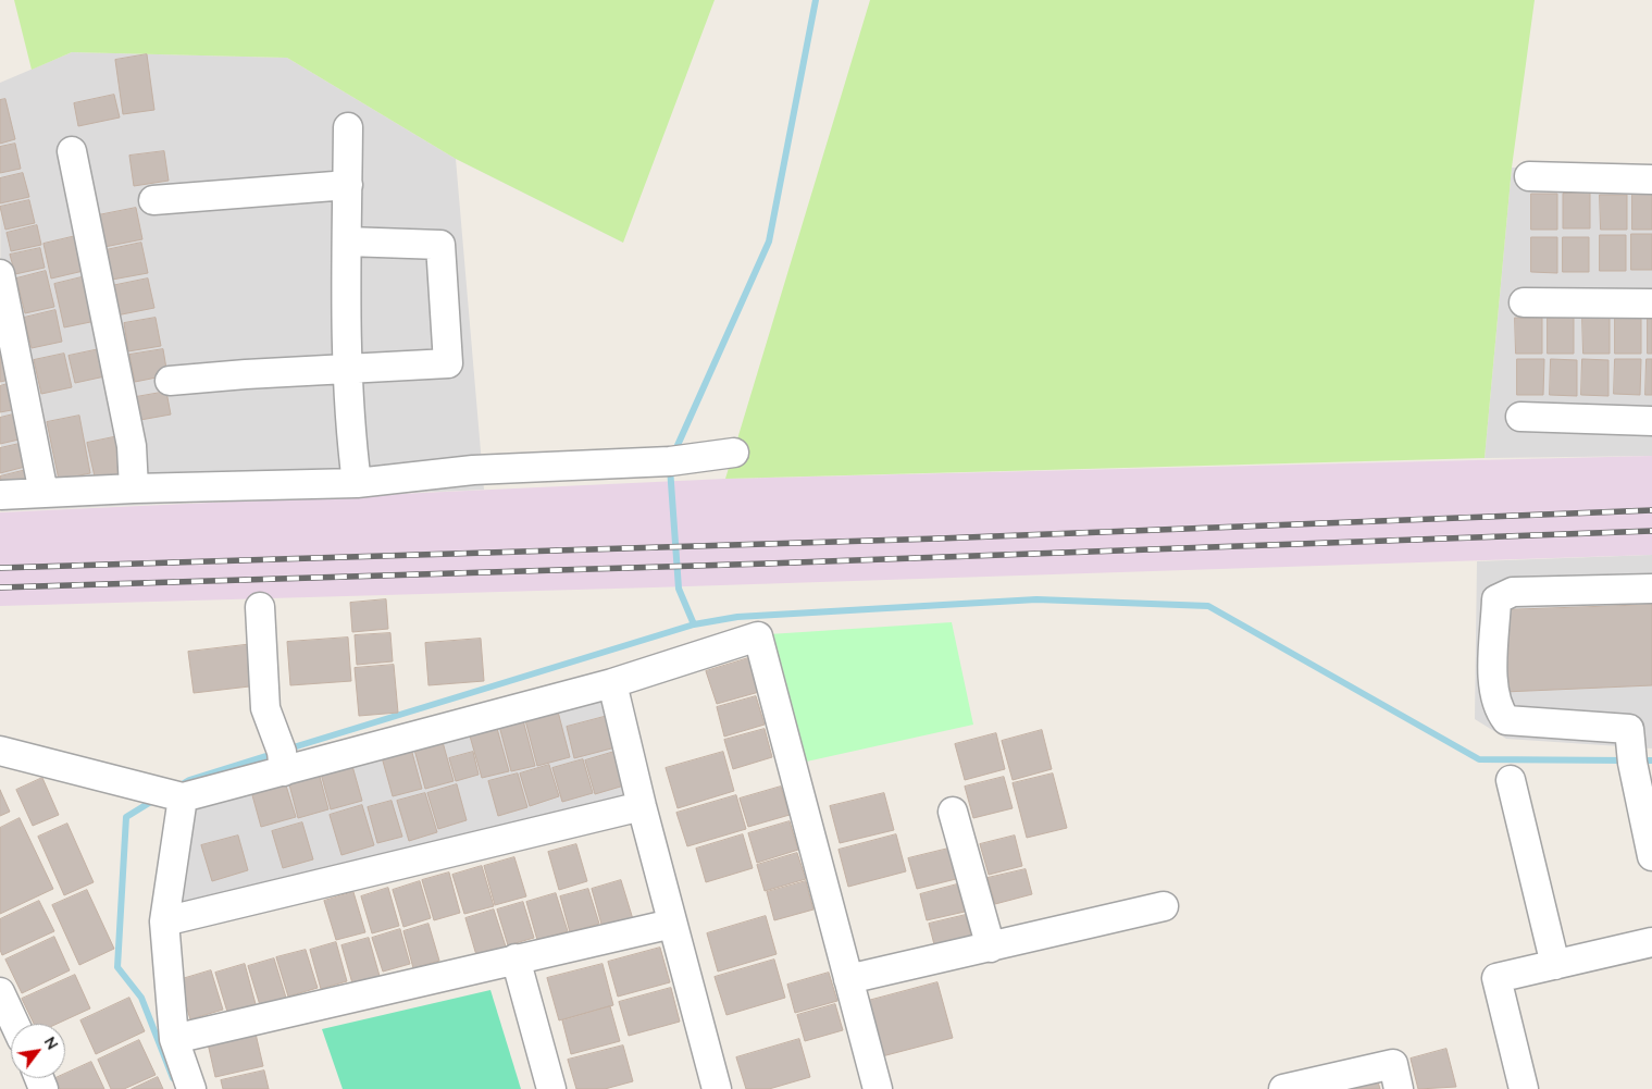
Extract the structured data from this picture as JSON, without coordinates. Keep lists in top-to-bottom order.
{
  "north": "top right"
}
